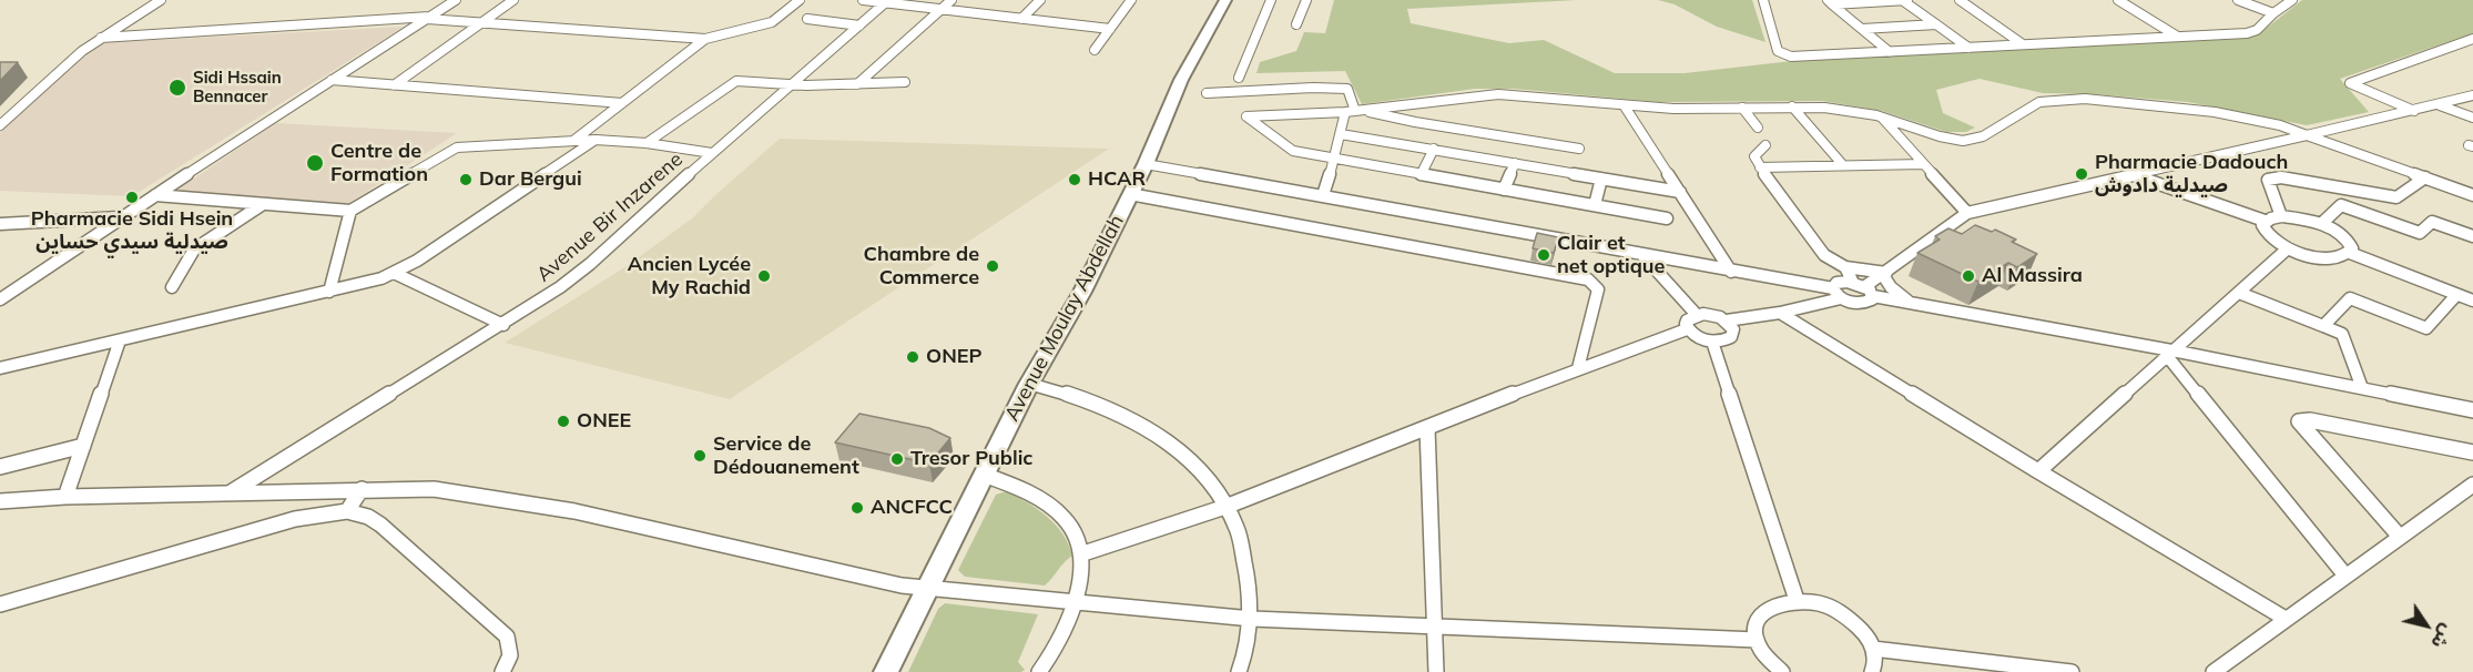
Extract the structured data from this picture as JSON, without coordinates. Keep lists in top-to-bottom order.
{
  "streets": {
    "main road": ["Avenue Moulay Abdellah"],
    "street": ["Avenue Bir Inzarene"]
  },
  "places": [
    "Sidi Hssain Bennacer",
    "Centre de Formation",
    "Pharmacie Dadouch صيدلية دادوش",
    "Dar Bergui",
    "HCAR",
    "Pharmacie Sidi Hsein صيدلية سيدي حساين",
    "Clair et net optique",
    "Chambre de Commerce",
    "Ancien Lycée My Rachid",
    "Al Massira",
    "ONEP",
    "ONEE",
    "Service de Dédouanement",
    "Tresor Public",
    "ANCFCC"
  ],
  "north": "bottom right"
}
